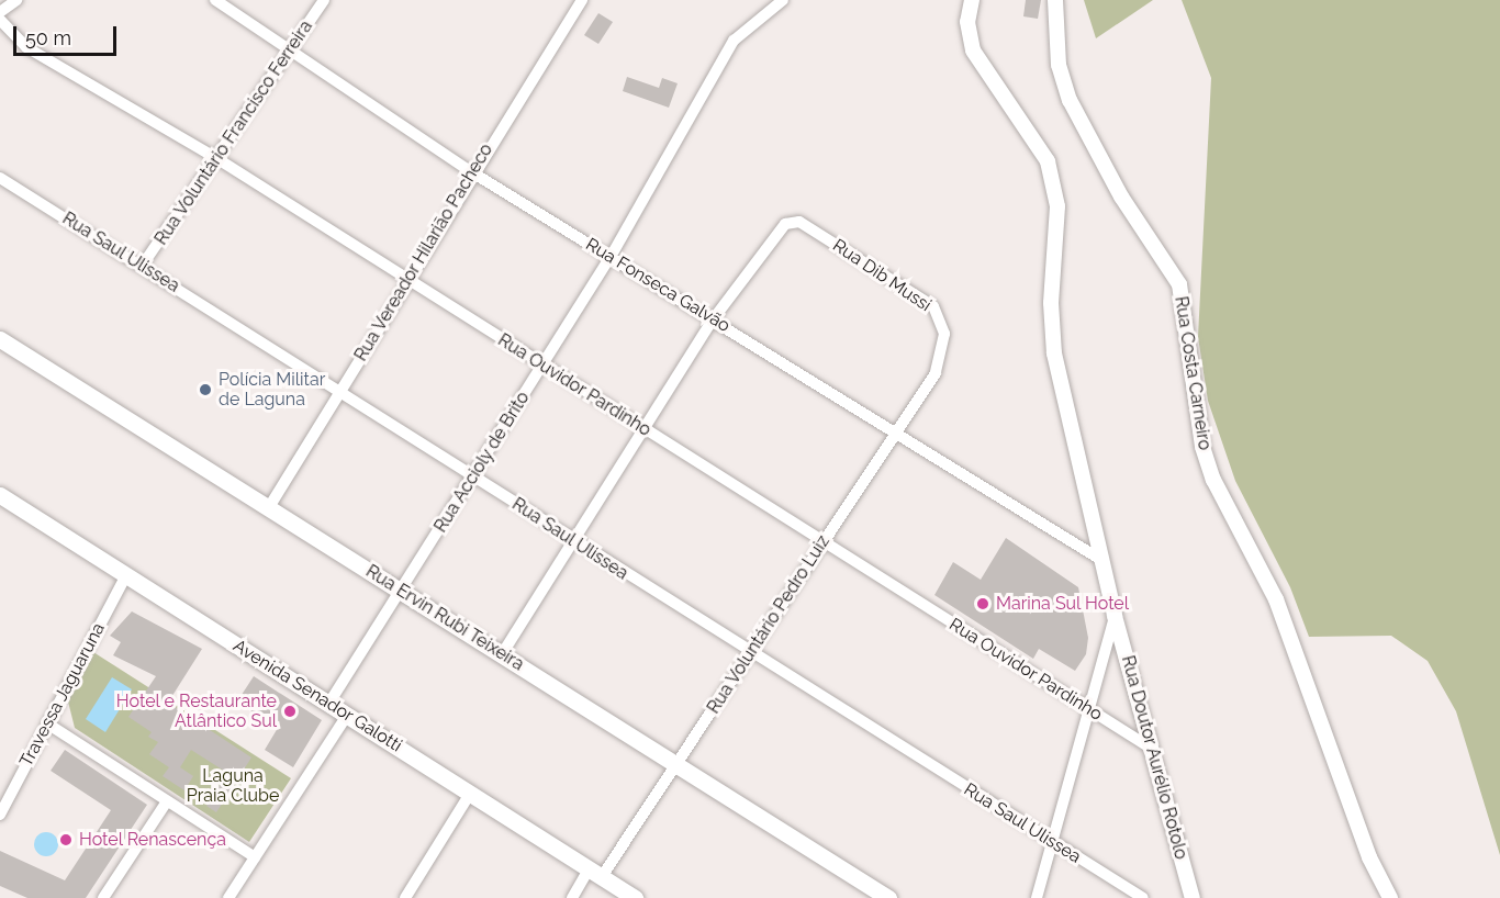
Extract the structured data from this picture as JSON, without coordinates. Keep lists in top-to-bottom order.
{
  "streets": {
    "main road": ["Rua Ervin Rubi Teixeira", "Avenida Senador Galotti"],
    "street": [
      "Rua Voluntário Francisco Ferreira",
      "Rua Saul Ulissea",
      "Rua Vereador Hilarião Pacheco",
      "Rua Dib Mussi",
      "Rua Fonseca Galvão",
      "Rua Costa Carneiro",
      "Rua Ouvidor Pardinho",
      "Rua Accioly de Brito",
      "Rua Voluntário Pedro Luiz",
      "Travessa Jaguaruna",
      "Rua Doutor Aurélio Rotolo"
    ]
  },
  "crossings": [
    ["Rua Voluntário Francisco Ferreira", "Rua Saul Ulissea"],
    ["Rua Voluntário Francisco Ferreira", "Rua Fonseca Galvão"],
    ["Rua Voluntário Francisco Ferreira", "Rua Ouvidor Pardinho"],
    ["Rua Saul Ulissea", "Rua Vereador Hilarião Pacheco"],
    ["Rua Saul Ulissea", "Rua Accioly de Brito"],
    ["Rua Saul Ulissea", "Rua Voluntário Pedro Luiz"],
    ["Rua Vereador Hilarião Pacheco", "Rua Fonseca Galvão"],
    ["Rua Vereador Hilarião Pacheco", "Rua Ouvidor Pardinho"],
    ["Rua Vereador Hilarião Pacheco", "Rua Ervin Rubi Teixeira"],
    ["Rua Dib Mussi", "Rua Fonseca Galvão"],
    ["Rua Dib Mussi", "Rua Voluntário Pedro Luiz"],
    ["Rua Fonseca Galvão", "Rua Accioly de Brito"],
    ["Rua Fonseca Galvão", "Rua Voluntário Pedro Luiz"],
    ["Rua Fonseca Galvão", "Rua Doutor Aurélio Rotolo"],
    ["Rua Ouvidor Pardinho", "Rua Accioly de Brito"],
    ["Rua Ouvidor Pardinho", "Rua Voluntário Pedro Luiz"],
    ["Rua Ouvidor Pardinho", "Rua Doutor Aurélio Rotolo"],
    ["Rua Accioly de Brito", "Rua Ervin Rubi Teixeira"],
    ["Rua Accioly de Brito", "Avenida Senador Galotti"],
    ["Rua Ervin Rubi Teixeira", "Rua Voluntário Pedro Luiz"],
    ["Rua Voluntário Pedro Luiz", "Avenida Senador Galotti"],
    ["Travessa Jaguaruna", "Avenida Senador Galotti"]
  ],
  "parks": ["Laguna Praia Clube"],
  "places": [
    "Polícia Militar de Laguna",
    "Marina Sul Hotel",
    "Hotel e Restaurante Atlântico Sul",
    "Hotel Renascença"
  ],
  "scale_bar": "50 m"
}
